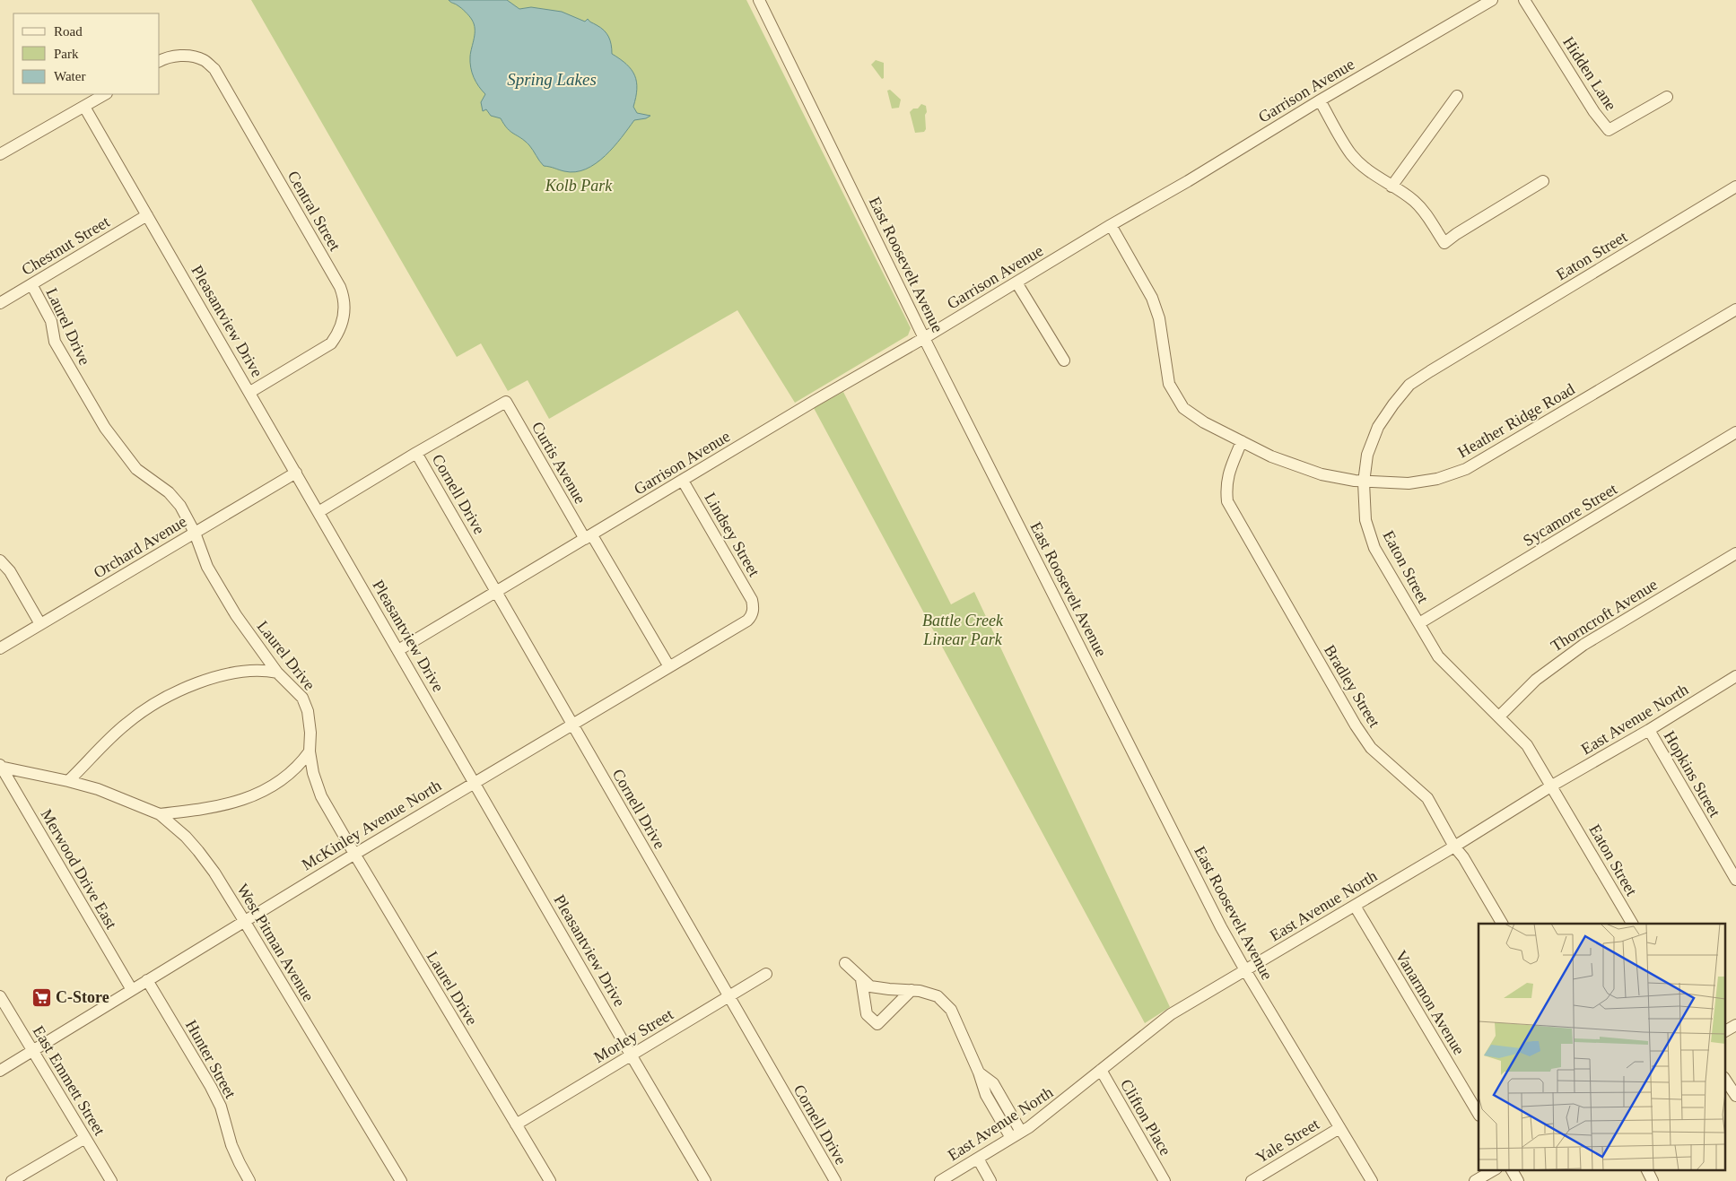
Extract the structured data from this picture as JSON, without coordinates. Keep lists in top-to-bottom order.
{
  "streets": {
    "street": [
      "Hidden Lane",
      "Garrison Avenue",
      "Central Street",
      "Chestnut Street",
      "Eaton Street",
      "East Roosevelt Avenue",
      "Pleasantview Drive",
      "Laurel Drive",
      "Heather Ridge Road",
      "Curtis Avenue",
      "Cornell Drive",
      "Sycamore Street",
      "Lindsey Street",
      "Orchard Avenue",
      "Thorncroft Avenue",
      "Bradley Street",
      "East Avenue North",
      "Hopkins Street",
      "McKinley Avenue North",
      "Merwood Drive East",
      "West Pitman Avenue",
      "Vanarmon Avenue",
      "Morley Street",
      "Hunter Street",
      "East Emmett Street",
      "Clifton Place",
      "Yale Street"
    ]
  },
  "crossings": [
    ["Garrison Avenue", "East Roosevelt Avenue"],
    ["Garrison Avenue", "Pleasantview Drive"],
    ["Garrison Avenue", "Heather Ridge Road"],
    ["Garrison Avenue", "Curtis Avenue"],
    ["Garrison Avenue", "Cornell Drive"],
    ["Garrison Avenue", "Lindsey Street"],
    ["Central Street", "Pleasantview Drive"],
    ["Chestnut Street", "Pleasantview Drive"],
    ["Chestnut Street", "Laurel Drive"],
    ["Eaton Street", "Heather Ridge Road"],
    ["Eaton Street", "Sycamore Street"],
    ["Eaton Street", "Thorncroft Avenue"],
    ["Eaton Street", "East Avenue North"],
    ["East Roosevelt Avenue", "East Avenue North"],
    ["East Roosevelt Avenue", "Yale Street"],
    ["Pleasantview Drive", "Orchard Avenue"],
    ["Pleasantview Drive", "McKinley Avenue North"],
    ["Pleasantview Drive", "Morley Street"],
    ["Laurel Drive", "Orchard Avenue"],
    ["Laurel Drive", "McKinley Avenue North"],
    ["Laurel Drive", "Morley Street"],
    ["Heather Ridge Road", "Bradley Street"],
    ["Curtis Avenue", "Cornell Drive"],
    ["Curtis Avenue", "McKinley Avenue North"],
    ["Cornell Drive", "McKinley Avenue North"],
    ["Cornell Drive", "Morley Street"],
    ["Lindsey Street", "McKinley Avenue North"],
    ["Bradley Street", "East Avenue North"],
    ["East Avenue North", "Hopkins Street"],
    ["East Avenue North", "Vanarmon Avenue"],
    ["East Avenue North", "Clifton Place"],
    ["McKinley Avenue North", "Merwood Drive East"],
    ["McKinley Avenue North", "West Pitman Avenue"],
    ["McKinley Avenue North", "Hunter Street"],
    ["McKinley Avenue North", "East Emmett Street"],
    ["Merwood Drive East", "West Pitman Avenue"]
  ],
  "water": ["Spring Lakes"],
  "parks": ["Kolb Park", "Battle Creek Linear Park"],
  "places": {
    "supermarket": ["C-Store"]
  },
  "legend": ["Road", "Park", "Water"]
}
